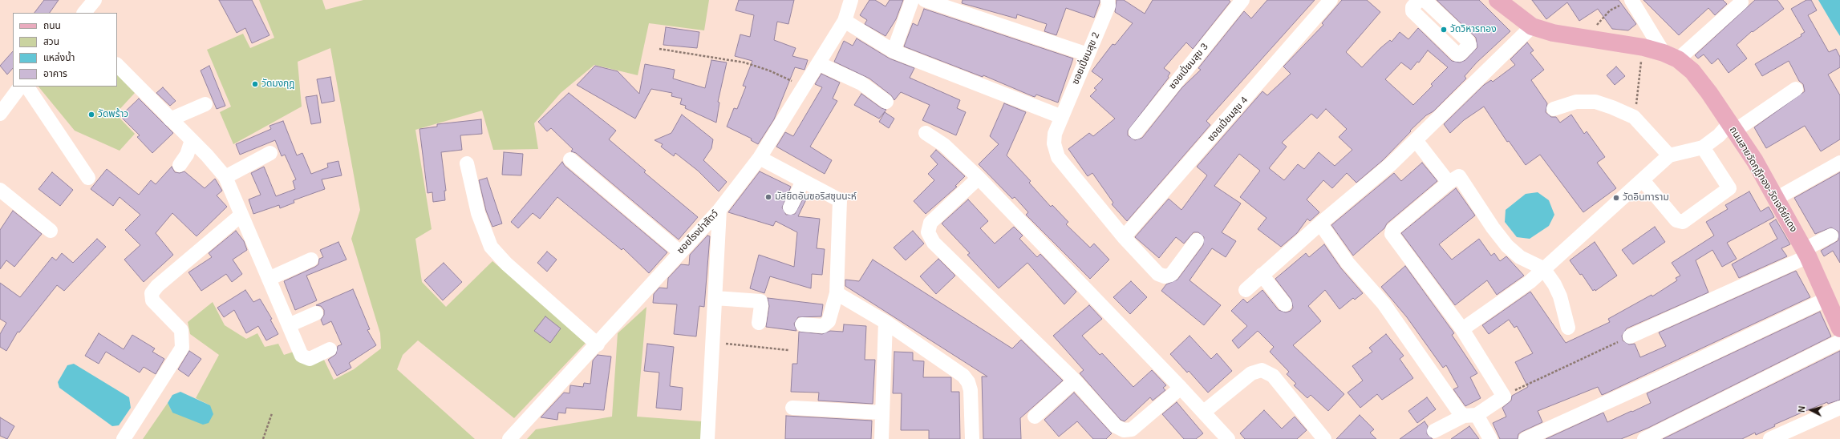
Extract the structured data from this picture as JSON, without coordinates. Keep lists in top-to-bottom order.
{
  "streets": {
    "main road": ["ถนนสายวัดกุฎีทอง-วัดเจดีย์แดง"],
    "street": [
      "ซอยเปี่ยมสุข 2",
      "ซอยเปี่ยมสุข 3",
      "ซอยเปี่ยมสุข 4",
      "ซอยโรงฆ่าสัตว์"
    ]
  },
  "crossings": [
    ["ซอยเปี่ยมสุข 2", "ซอยเปี่ยมสุข 4"]
  ],
  "places": [
    "วัดวิหารทอง",
    "วัดมงกุฎ",
    "วัดพร้าว",
    "มัสยิดอันซอริสซุนนะห์",
    "วัดอินทาราม"
  ],
  "legend": [
    "ถนน",
    "สวน",
    "แหล่งน้ำ",
    "อาคาร"
  ],
  "north": "left"
}
